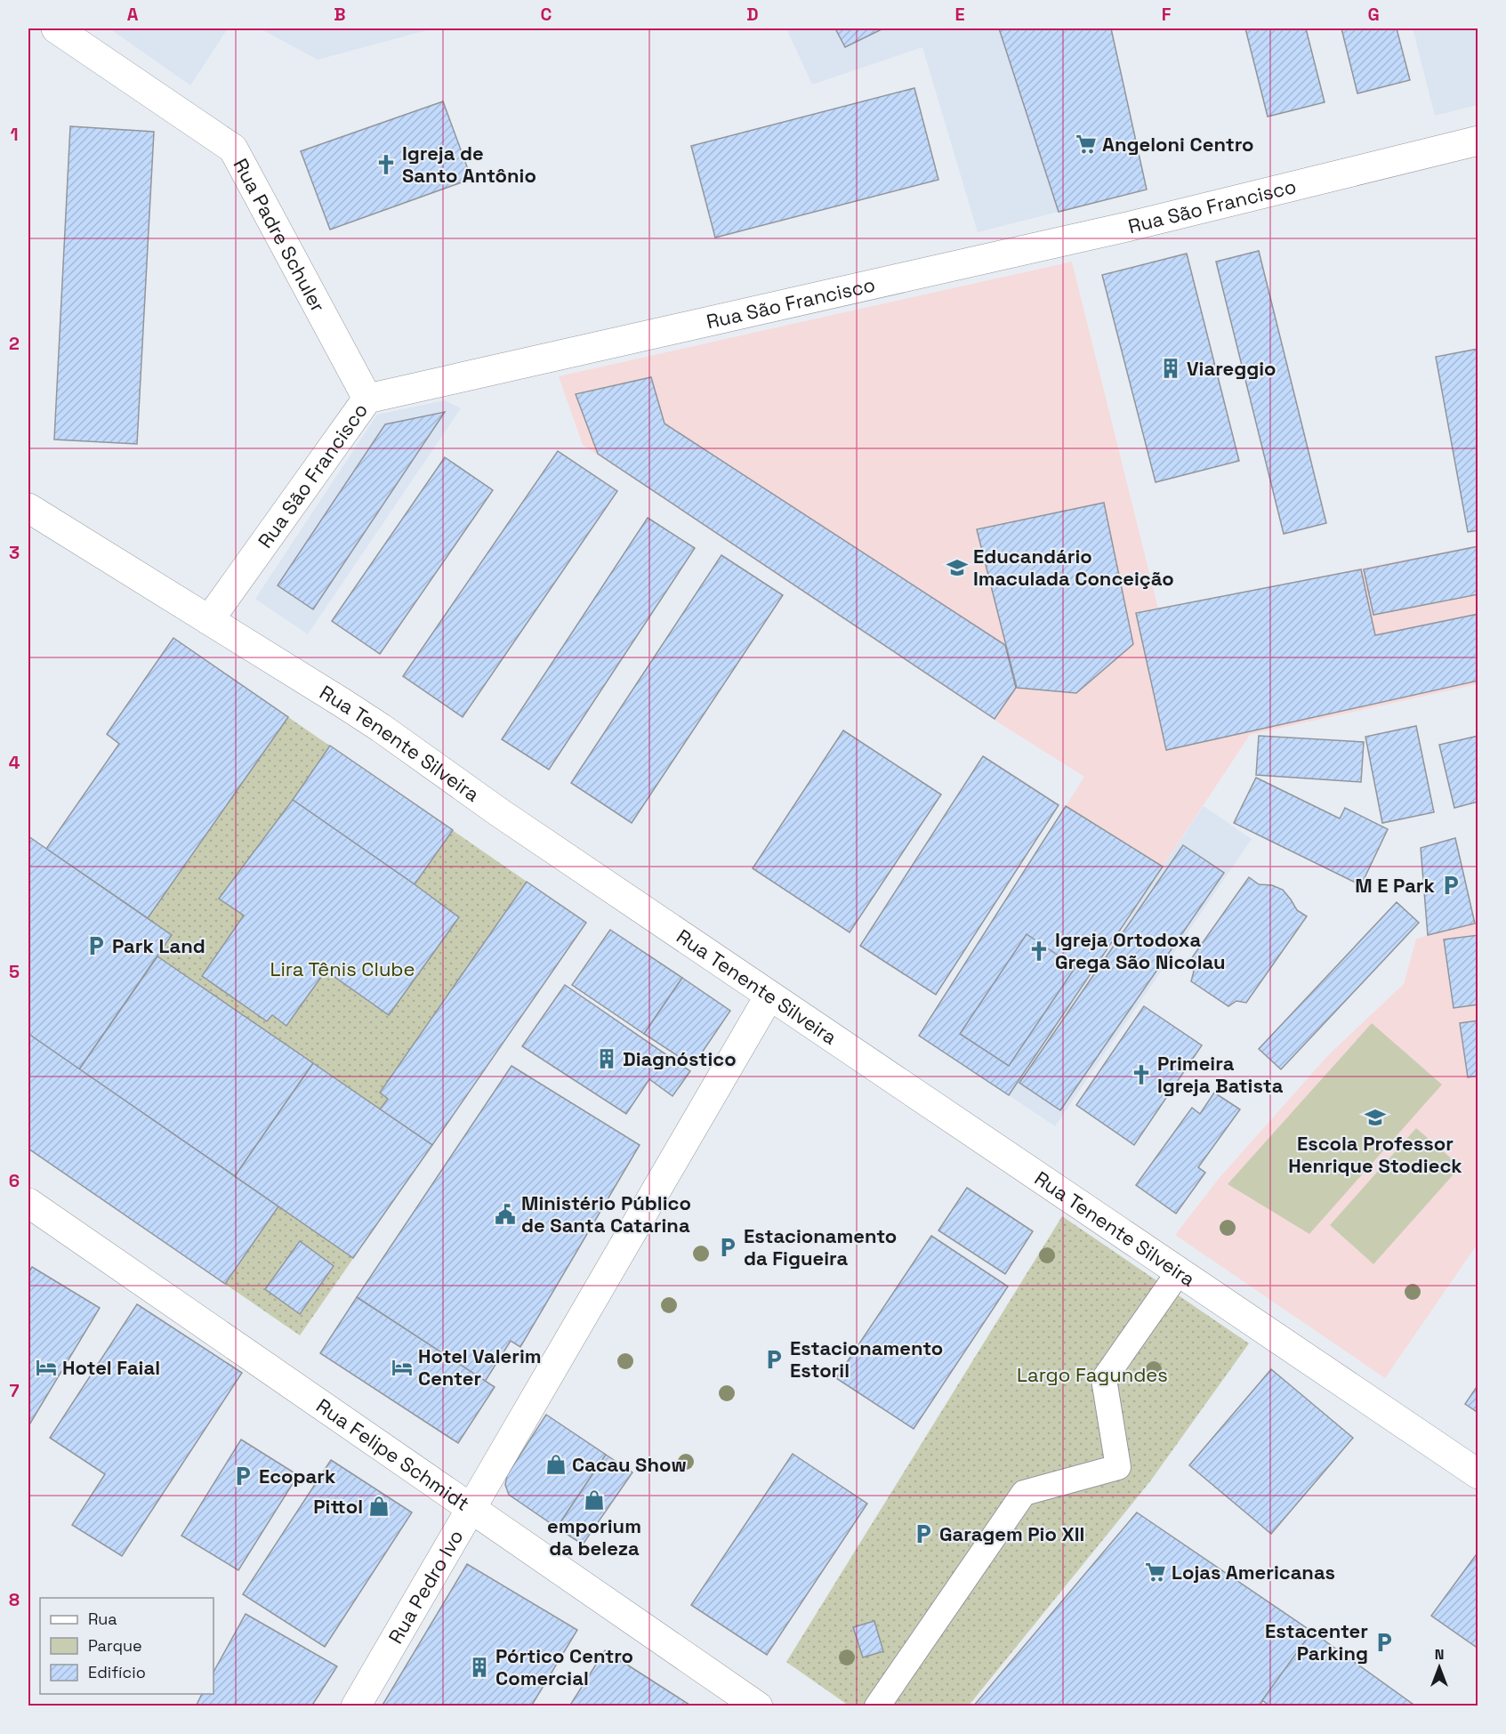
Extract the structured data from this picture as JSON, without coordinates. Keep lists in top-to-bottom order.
{
  "streets": {
    "street": [
      "Rua São Francisco",
      "Rua Padre Schuler",
      "Rua Tenente Silveira",
      "Rua Felipe Schmidt",
      "Rua Pedro Ivo"
    ]
  },
  "crossings": [
    ["Rua São Francisco", "Rua Padre Schuler"],
    ["Rua São Francisco", "Rua Tenente Silveira"],
    ["Rua Tenente Silveira", "Rua Pedro Ivo"],
    ["Rua Felipe Schmidt", "Rua Pedro Ivo"]
  ],
  "parks": ["Lira Tênis Clube", "Largo Fagundes"],
  "places": {
    "supermarket": ["Angeloni Centro", "Lojas Americanas"],
    "church": ["Igreja de Santo Antônio", "Igreja Ortodoxa Grega São Nicolau", "Primeira Igreja Batista"],
    "building": ["Viareggio", "Diagnóstico", "Pórtico Centro Comercial"],
    "school or university": ["Educandário Imaculada Conceição", "Escola Professor Henrique Stodieck"],
    "parking": [
      "M E Park",
      "Park Land",
      "Estacionamento da Figueira",
      "Estacionamento Estoril",
      "Ecopark",
      "Garagem Pio XII",
      "Estacenter Parking"
    ],
    "public building": ["Ministério Público de Santa Catarina"],
    "hotel": ["Hotel Faial", "Hotel Valerim Center"],
    "shop": ["Cacau Show", "emporium da beleza", "Pittol"]
  },
  "legend": ["Rua", "Parque", "Edifício"],
  "north": "top",
  "grid": {
    "columns": [
      "A",
      "B",
      "C",
      "D",
      "E",
      "F",
      "G"
    ],
    "rows": [
      "1",
      "2",
      "3",
      "4",
      "5",
      "6",
      "7",
      "8"
    ]
  }
}
